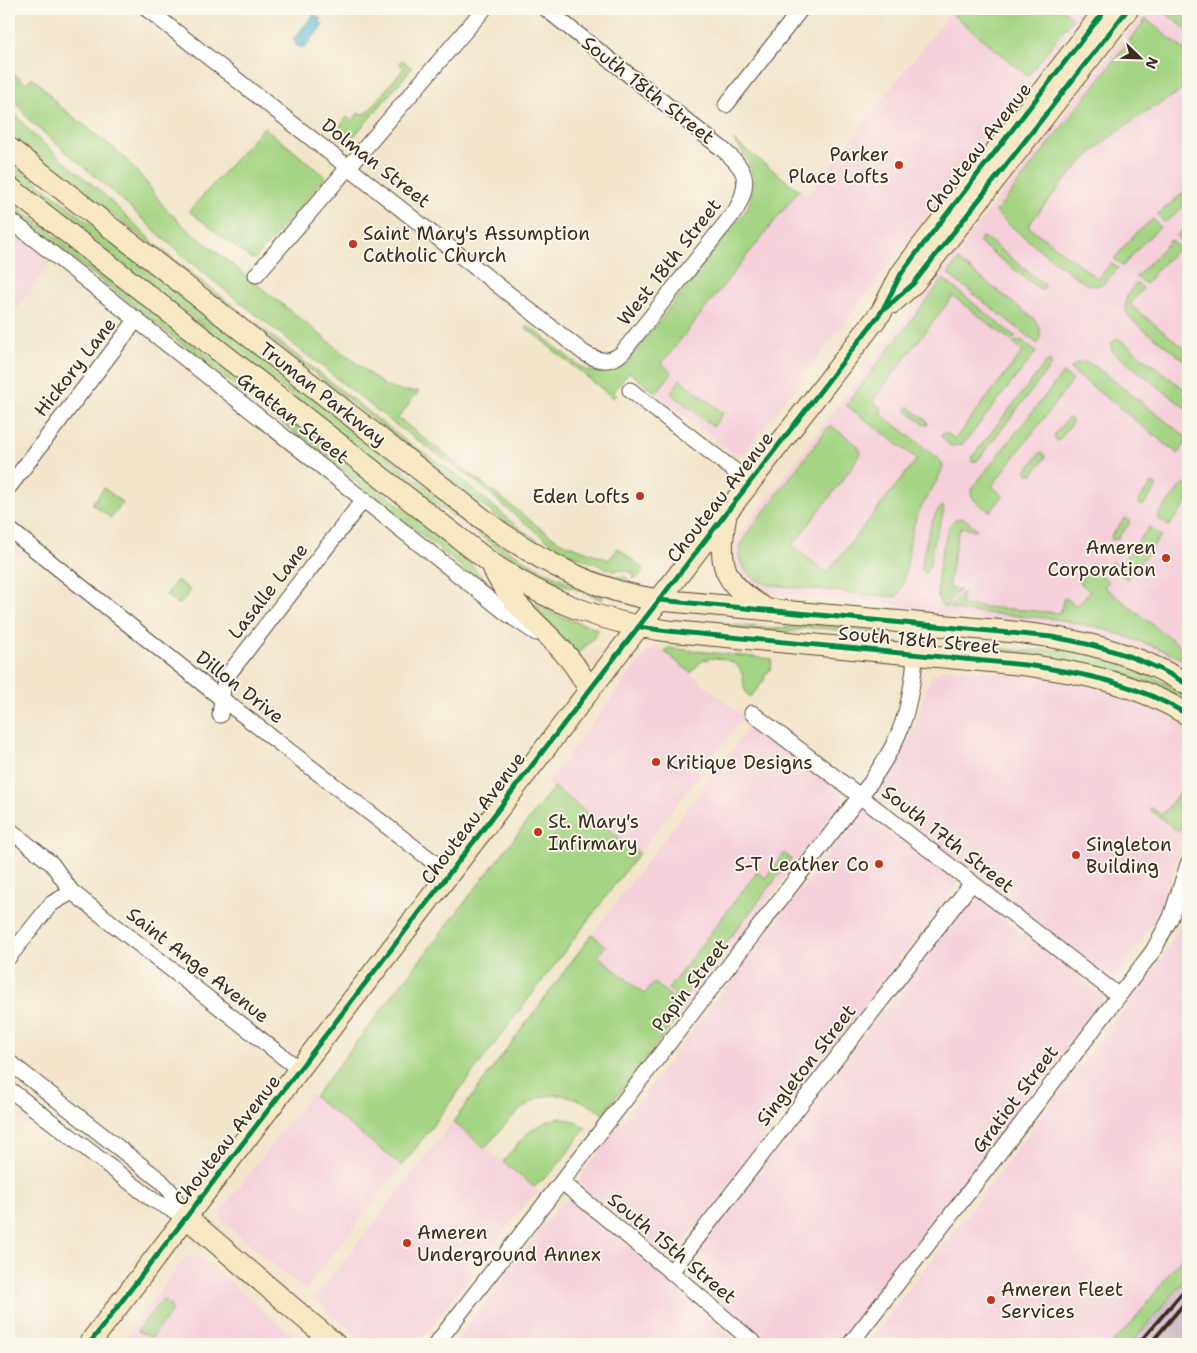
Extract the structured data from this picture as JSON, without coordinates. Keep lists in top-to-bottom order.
{
  "streets": {
    "main road": ["South 18th Street", "Chouteau Avenue", "Truman Parkway"],
    "street": [
      "Dolman Street",
      "West 18th Street",
      "Hickory Lane",
      "Grattan Street",
      "Lasalle Lane",
      "Dillon Drive",
      "South 17th Street",
      "Saint Ange Avenue",
      "Papin Street",
      "Singleton Street",
      "Gratiot Street",
      "South 15th Street"
    ]
  },
  "crossings": [
    ["South 18th Street", "Chouteau Avenue"],
    ["South 18th Street", "West 18th Street"],
    ["South 18th Street", "Truman Parkway"],
    ["South 18th Street", "Papin Street"],
    ["Chouteau Avenue", "Truman Parkway"],
    ["Chouteau Avenue", "Dillon Drive"],
    ["Chouteau Avenue", "Saint Ange Avenue"],
    ["Dolman Street", "West 18th Street"],
    ["Hickory Lane", "Grattan Street"],
    ["Grattan Street", "Lasalle Lane"],
    ["Lasalle Lane", "Dillon Drive"],
    ["South 17th Street", "Papin Street"],
    ["South 17th Street", "Singleton Street"],
    ["South 17th Street", "Gratiot Street"],
    ["Papin Street", "South 15th Street"],
    ["Singleton Street", "South 15th Street"]
  ],
  "places": [
    "Parker Place Lofts",
    "Saint Mary's Assumption Catholic Church",
    "Eden Lofts",
    "Ameren Corporation",
    "Kritique Designs",
    "St. Mary's Infirmary",
    "Singleton Building",
    "S-T Leather Co",
    "Ameren Underground Annex",
    "Ameren Fleet Services"
  ],
  "north": "bottom right"
}
